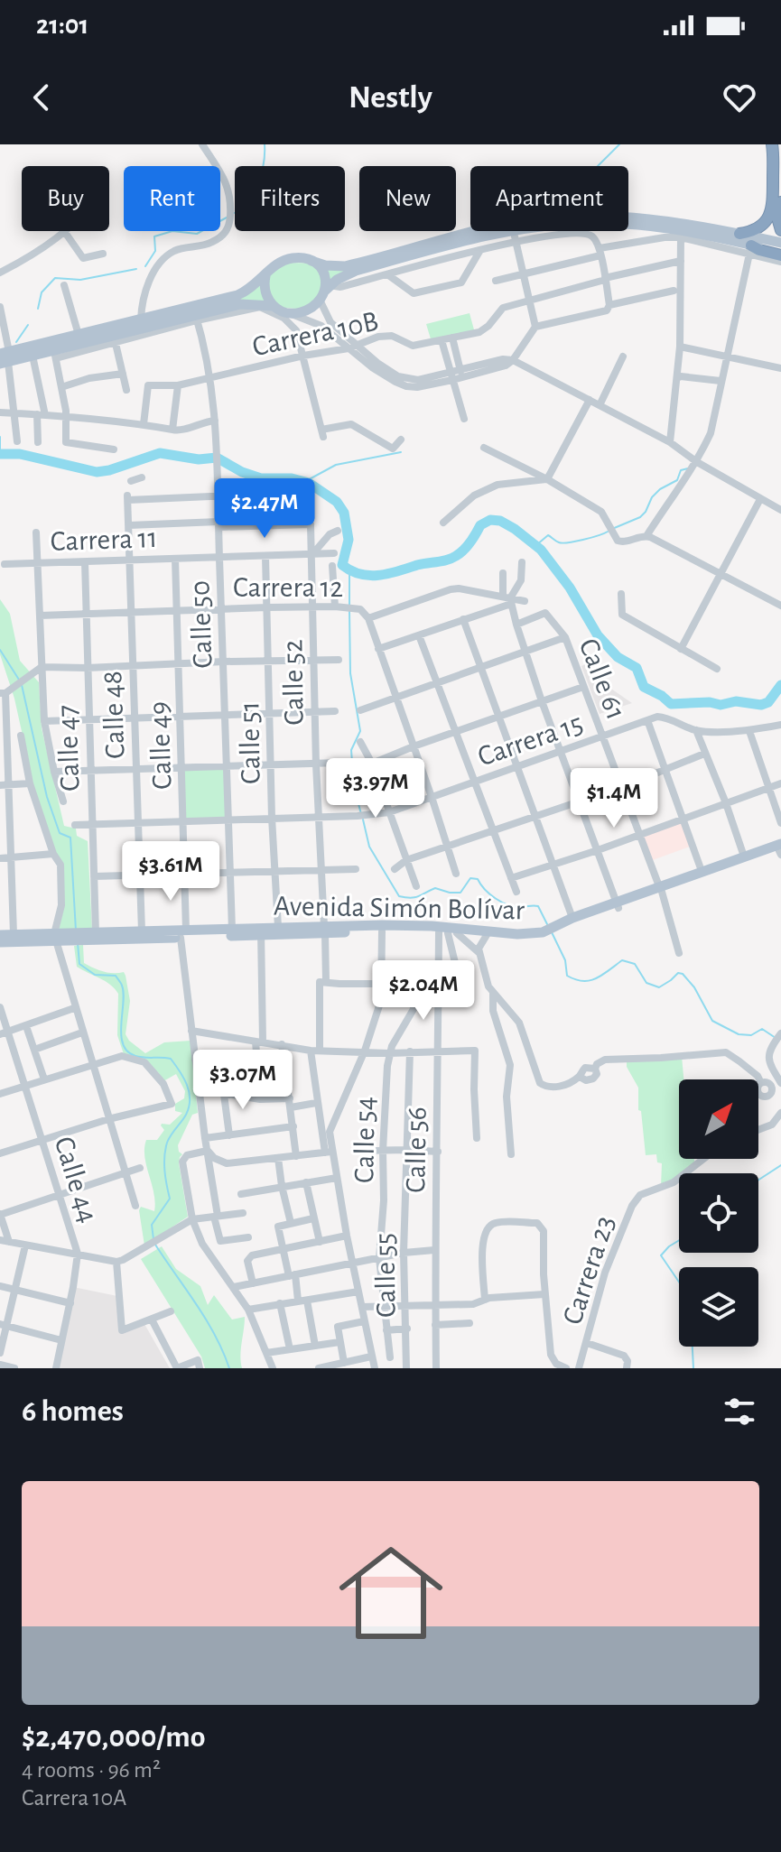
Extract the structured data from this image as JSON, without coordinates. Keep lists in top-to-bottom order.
{
  "streets": {
    "main road": ["Avenida Simón Bolívar"],
    "street": [
      "Carrera 10B",
      "Carrera 11",
      "Carrera 12",
      "Calle 50",
      "Calle 61",
      "Calle 52",
      "Calle 48",
      "Carrera 15",
      "Calle 51",
      "Calle 49",
      "Calle 47",
      "Calle 54",
      "Calle 56",
      "Calle 44",
      "Carrera 23",
      "Calle 55"
    ]
  },
  "crossings": [
    ["Carrera 10B", "Calle 50"],
    ["Carrera 11", "Calle 50"],
    ["Carrera 11", "Calle 52"],
    ["Carrera 11", "Calle 48"],
    ["Carrera 11", "Calle 51"],
    ["Carrera 11", "Calle 49"],
    ["Carrera 11", "Calle 47"],
    ["Carrera 12", "Calle 50"],
    ["Carrera 12", "Calle 52"],
    ["Carrera 12", "Calle 48"],
    ["Carrera 12", "Calle 51"],
    ["Carrera 12", "Calle 49"],
    ["Carrera 12", "Calle 47"],
    ["Calle 50", "Calle 48"],
    ["Calle 50", "Carrera 15"],
    ["Calle 50", "Avenida Simón Bolívar"],
    ["Calle 61", "Carrera 15"],
    ["Calle 61", "Avenida Simón Bolívar"],
    ["Calle 52", "Carrera 15"],
    ["Calle 52", "Avenida Simón Bolívar"],
    ["Calle 48", "Carrera 15"],
    ["Calle 48", "Avenida Simón Bolívar"],
    ["Carrera 15", "Calle 51"],
    ["Carrera 15", "Calle 49"],
    ["Carrera 15", "Calle 47"],
    ["Calle 51", "Avenida Simón Bolívar"],
    ["Calle 49", "Avenida Simón Bolívar"],
    ["Calle 47", "Avenida Simón Bolívar"],
    ["Avenida Simón Bolívar", "Calle 56"]
  ],
  "north": "top right",
  "page": {
    "status": "21:01",
    "header": "Nestly",
    "chip": [
      "Buy",
      "Rent",
      "Filters",
      "New",
      "Apartment"
    ],
    "price": [
      "$2.47M",
      "$3.97M",
      "$1.4M",
      "$3.61M",
      "$2.04M",
      "$3.07M"
    ],
    "heading": "6 homes",
    "list": [
      {
        "name": "$2,470,000/mo",
        "note": "4 rooms · 96 m² · Carrera 10A"
      }
    ]
  }
}
